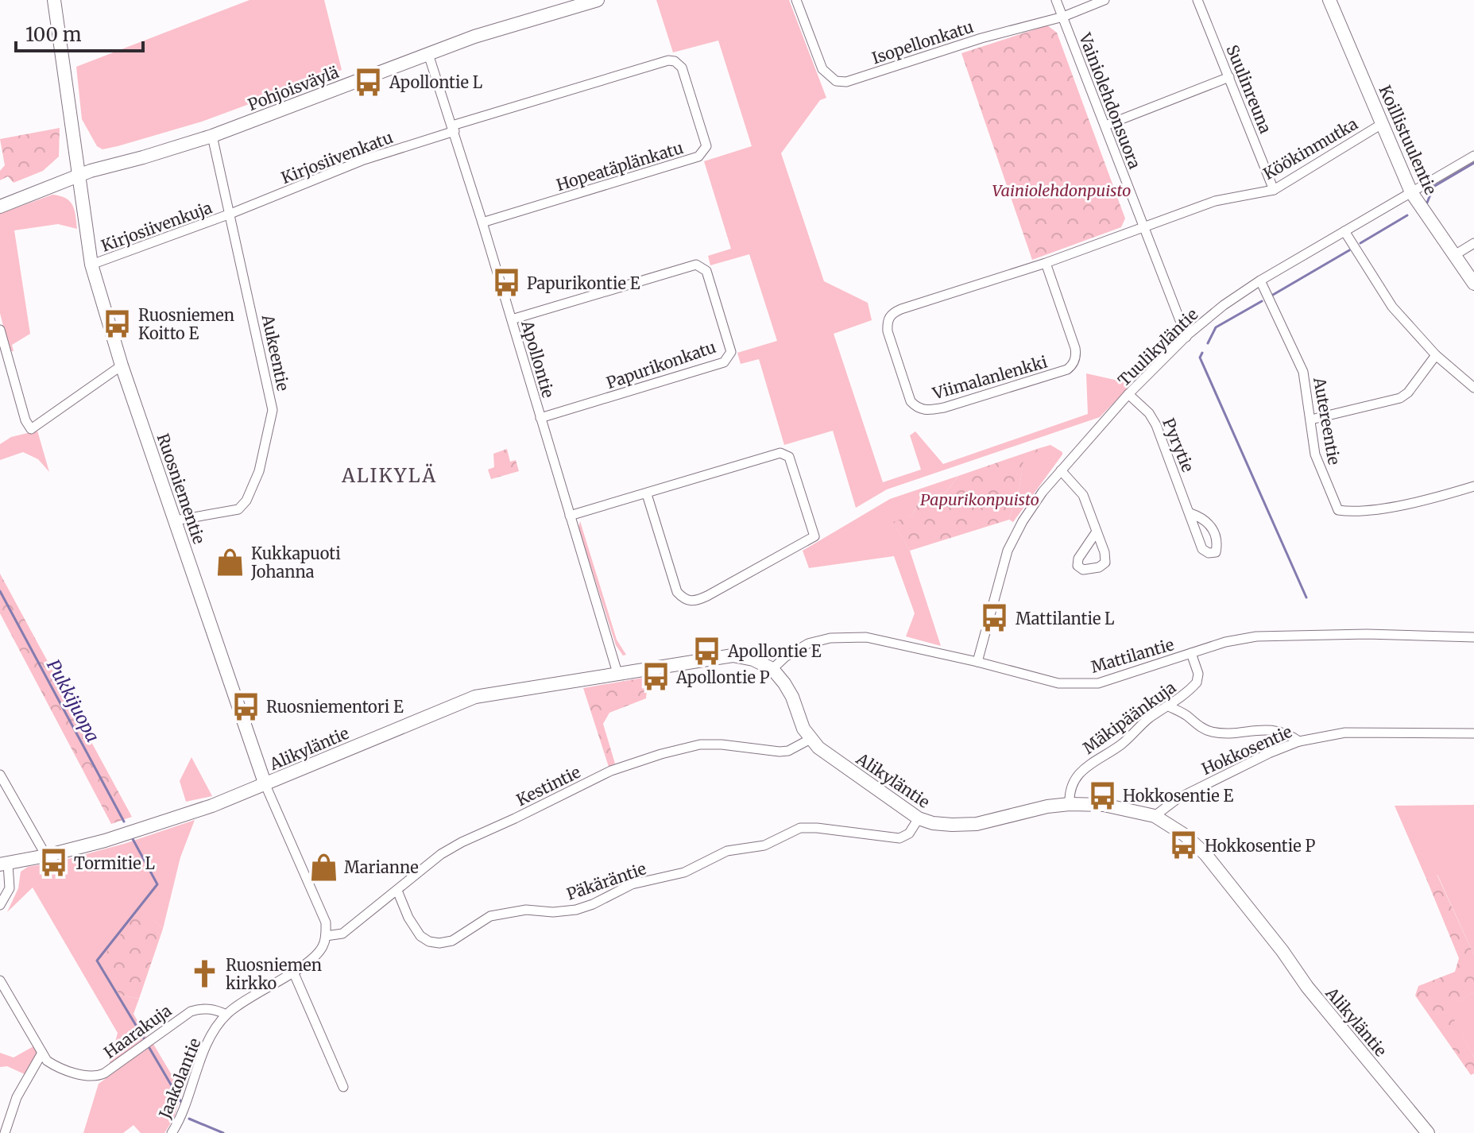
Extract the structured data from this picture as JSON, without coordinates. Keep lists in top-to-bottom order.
{
  "streets": {
    "street": [
      "Isopellonkatu",
      "Pohjoisväylä",
      "Suulinreuna",
      "Vainiolehdonsuora",
      "Koillistuulentie",
      "Köökinmutka",
      "Kirjosiivenkatu",
      "Hopeatäplänkatu",
      "Kirjosiivenkuja",
      "Tuulikyläntie",
      "Aukeentie",
      "Apollontie",
      "Papurikonkatu",
      "Viimalanlenkki",
      "Autereentie",
      "Pyrytie",
      "Ruosniementie",
      "Mattilantie",
      "Mäkipäänkuja",
      "Alikyläntie",
      "Hokkosentie",
      "Kestintie",
      "Päkäräntie",
      "Haarakuja",
      "Jaakolantie"
    ]
  },
  "crossings": [
    ["Isopellonkatu", "Vainiolehdonsuora"],
    ["Pohjoisväylä", "Aukeentie"],
    ["Pohjoisväylä", "Apollontie"],
    ["Pohjoisväylä", "Ruosniementie"],
    ["Suulinreuna", "Köökinmutka"],
    ["Vainiolehdonsuora", "Köökinmutka"],
    ["Vainiolehdonsuora", "Tuulikyläntie"],
    ["Vainiolehdonsuora", "Viimalanlenkki"],
    ["Koillistuulentie", "Köökinmutka"],
    ["Koillistuulentie", "Tuulikyläntie"],
    ["Köökinmutka", "Viimalanlenkki"],
    ["Kirjosiivenkatu", "Hopeatäplänkatu"],
    ["Kirjosiivenkatu", "Kirjosiivenkuja"],
    ["Kirjosiivenkatu", "Aukeentie"],
    ["Kirjosiivenkatu", "Apollontie"],
    ["Hopeatäplänkatu", "Apollontie"],
    ["Kirjosiivenkuja", "Aukeentie"],
    ["Kirjosiivenkuja", "Ruosniementie"],
    ["Tuulikyläntie", "Autereentie"],
    ["Tuulikyläntie", "Pyrytie"],
    ["Tuulikyläntie", "Mattilantie"],
    ["Aukeentie", "Ruosniementie"],
    ["Apollontie", "Papurikonkatu"],
    ["Apollontie", "Alikyläntie"],
    ["Ruosniementie", "Alikyläntie"],
    ["Mattilantie", "Mäkipäänkuja"],
    ["Mattilantie", "Alikyläntie"],
    ["Mäkipäänkuja", "Alikyläntie"],
    ["Alikyläntie", "Hokkosentie"],
    ["Alikyläntie", "Kestintie"],
    ["Alikyläntie", "Päkäräntie"],
    ["Kestintie", "Päkäräntie"],
    ["Kestintie", "Jaakolantie"],
    ["Haarakuja", "Jaakolantie"]
  ],
  "districts": ["ALIKYLÄ"],
  "water": ["Pukkijuopa"],
  "parks": ["Vainiolehdonpuisto", "Papurikonpuisto"],
  "places": {
    "bus stop": [
      "Apollontie L",
      "Papurikontie E",
      "Ruosniemen Koitto E",
      "Mattilantie L",
      "Apollontie E",
      "Apollontie P",
      "Ruosniementori E",
      "Hokkosentie E",
      "Hokkosentie P",
      "Tormitie L"
    ],
    "shop": ["Kukkapuoti Johanna", "Marianne"],
    "church": ["Ruosniemen kirkko"]
  },
  "scale_bar": "100 m"
}
